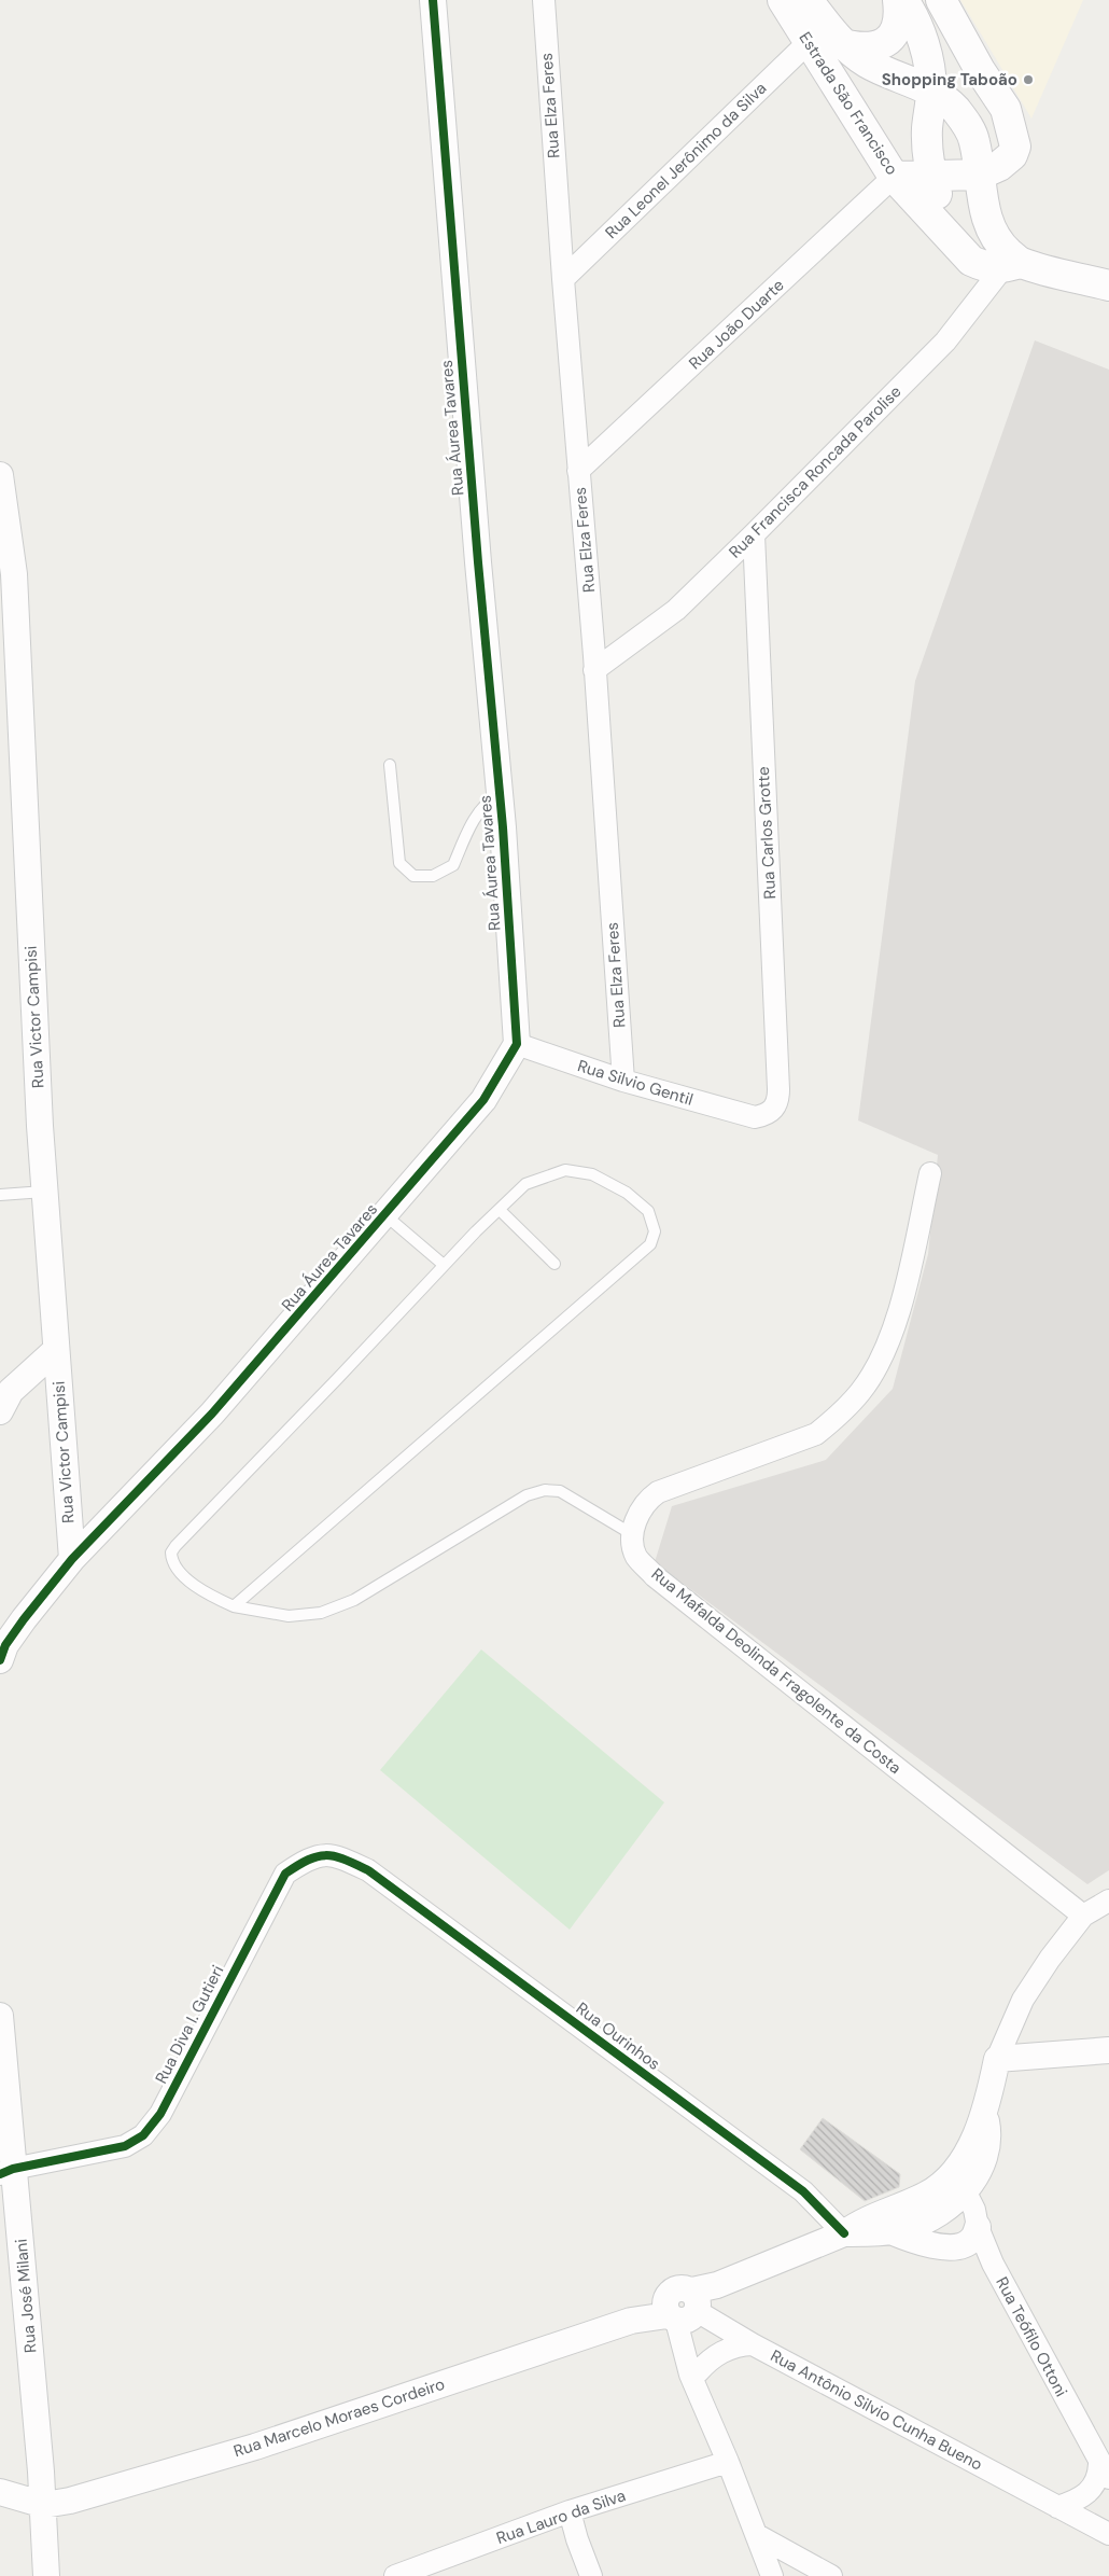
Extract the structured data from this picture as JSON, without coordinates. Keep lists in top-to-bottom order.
{
  "streets": {
    "main road": ["Estrada São Francisco"],
    "street": [
      "Rua Elza Feres",
      "Rua Leonel Jerônimo da Silva",
      "Rua João Duarte",
      "Rua Áurea Tavares",
      "Rua Francisca Roncada Parolise",
      "Rua Carlos Grotte",
      "Rua Victor Campisi",
      "Rua Silvio Gentil",
      "Rua Mafalda Deolinda Fragolente da Costa",
      "Rua Diva I. Gutieri",
      "Rua Ourinhos",
      "Rua José Milani",
      "Rua Teófilo Ottoni",
      "Rua Antônio Silvio Cunha Bueno",
      "Rua Marcelo Moraes Cordeiro",
      "Rua Lauro da Silva"
    ]
  },
  "crossings": [
    ["Estrada São Francisco", "Rua Leonel Jerônimo da Silva"],
    ["Estrada São Francisco", "Rua João Duarte"],
    ["Estrada São Francisco", "Rua Francisca Roncada Parolise"],
    ["Rua Elza Feres", "Rua Leonel Jerônimo da Silva"],
    ["Rua Elza Feres", "Rua João Duarte"],
    ["Rua Elza Feres", "Rua Francisca Roncada Parolise"],
    ["Rua Elza Feres", "Rua Silvio Gentil"],
    ["Rua Áurea Tavares", "Rua Victor Campisi"],
    ["Rua Áurea Tavares", "Rua Silvio Gentil"],
    ["Rua Francisca Roncada Parolise", "Rua Carlos Grotte"],
    ["Rua Carlos Grotte", "Rua Silvio Gentil"],
    ["Rua Diva I. Gutieri", "Rua Ourinhos"],
    ["Rua Diva I. Gutieri", "Rua José Milani"],
    ["Rua Ourinhos", "Rua Marcelo Moraes Cordeiro"],
    ["Rua José Milani", "Rua Marcelo Moraes Cordeiro"],
    ["Rua Antônio Silvio Cunha Bueno", "Rua Marcelo Moraes Cordeiro"]
  ],
  "places": ["Shopping Taboão"]
}
